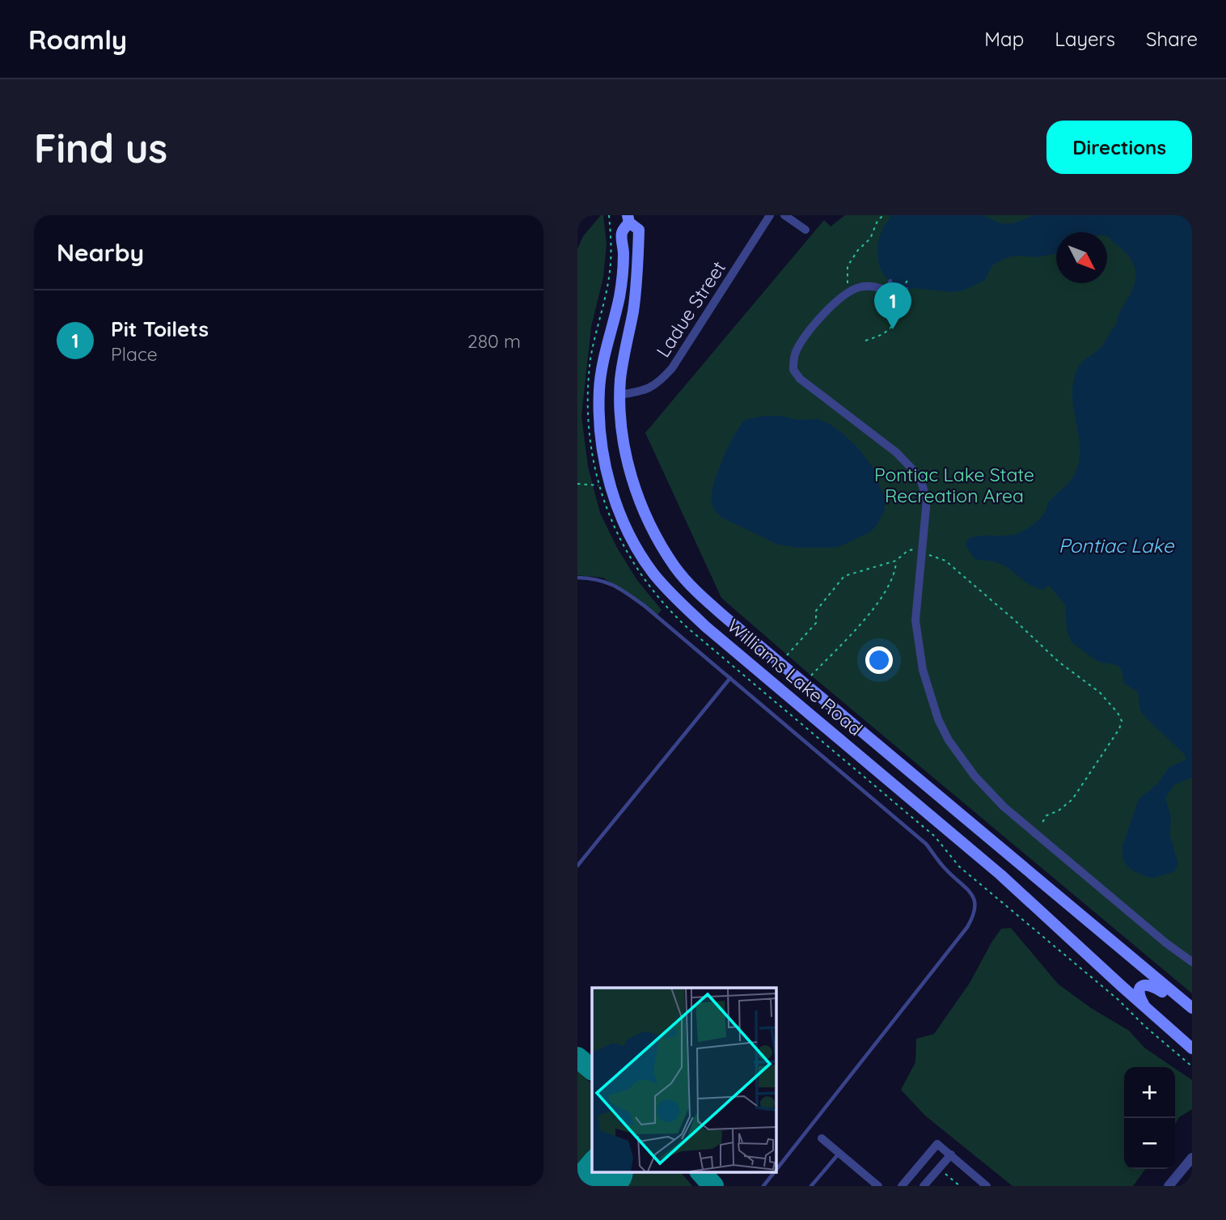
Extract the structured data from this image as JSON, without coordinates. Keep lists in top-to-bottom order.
{
  "streets": {
    "main road": ["Williams Lake Road"],
    "street": ["Ladue Street"]
  },
  "crossings": [
    ["Ladue Street", "Williams Lake Road"]
  ],
  "water": ["Pontiac Lake"],
  "parks": ["Pontiac Lake State Recreation Area"],
  "north": "bottom right",
  "page": {
    "header": "Roamly",
    "nav": ["Map", "Layers", "Share"],
    "buttons": "Directions",
    "title": "Find us",
    "heading": "Nearby",
    "pins": "1",
    "list": [
      {
        "mark": "1",
        "name": "Pit Toilets",
        "note": "Place",
        "value": "280 m"
      }
    ],
    "map_buttons": ["+", "−"]
  }
}
